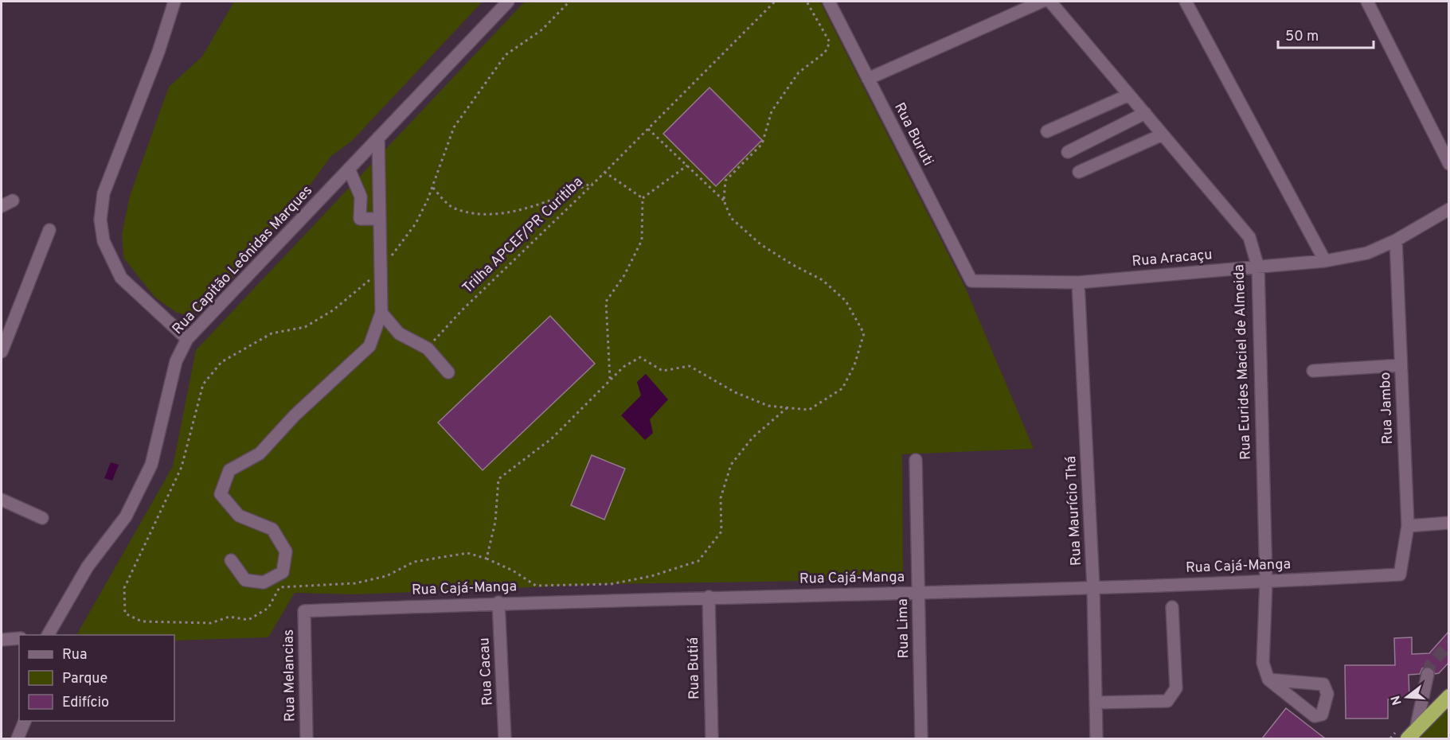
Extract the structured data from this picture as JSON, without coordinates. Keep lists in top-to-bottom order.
{
  "streets": {
    "street": [
      "Rua Buruti",
      "Rua Aracaçu",
      "Rua Capitão Leônidas Marques",
      "Rua Eurides Maciel de Almeida",
      "Rua Jambo",
      "Rua Maurício Thá",
      "Rua Cajá-Manga",
      "Rua Lima",
      "Rua Butiá",
      "Rua Cacau",
      "Rua Melancias"
    ],
    "path": ["Trilha APCEF/PR Curitiba"]
  },
  "crossings": [
    ["Rua Buruti", "Rua Aracaçu"],
    ["Rua Aracaçu", "Rua Eurides Maciel de Almeida"],
    ["Rua Aracaçu", "Rua Jambo"],
    ["Rua Aracaçu", "Rua Maurício Thá"],
    ["Rua Eurides Maciel de Almeida", "Rua Cajá-Manga"],
    ["Rua Jambo", "Rua Cajá-Manga"],
    ["Rua Maurício Thá", "Rua Cajá-Manga"],
    ["Rua Cajá-Manga", "Rua Lima"],
    ["Rua Cajá-Manga", "Rua Butiá"],
    ["Rua Cajá-Manga", "Rua Cacau"],
    ["Rua Cajá-Manga", "Rua Melancias"]
  ],
  "legend": ["Rua", "Parque", "Edifício"],
  "scale_bar": "50 m",
  "north": "left"
}
